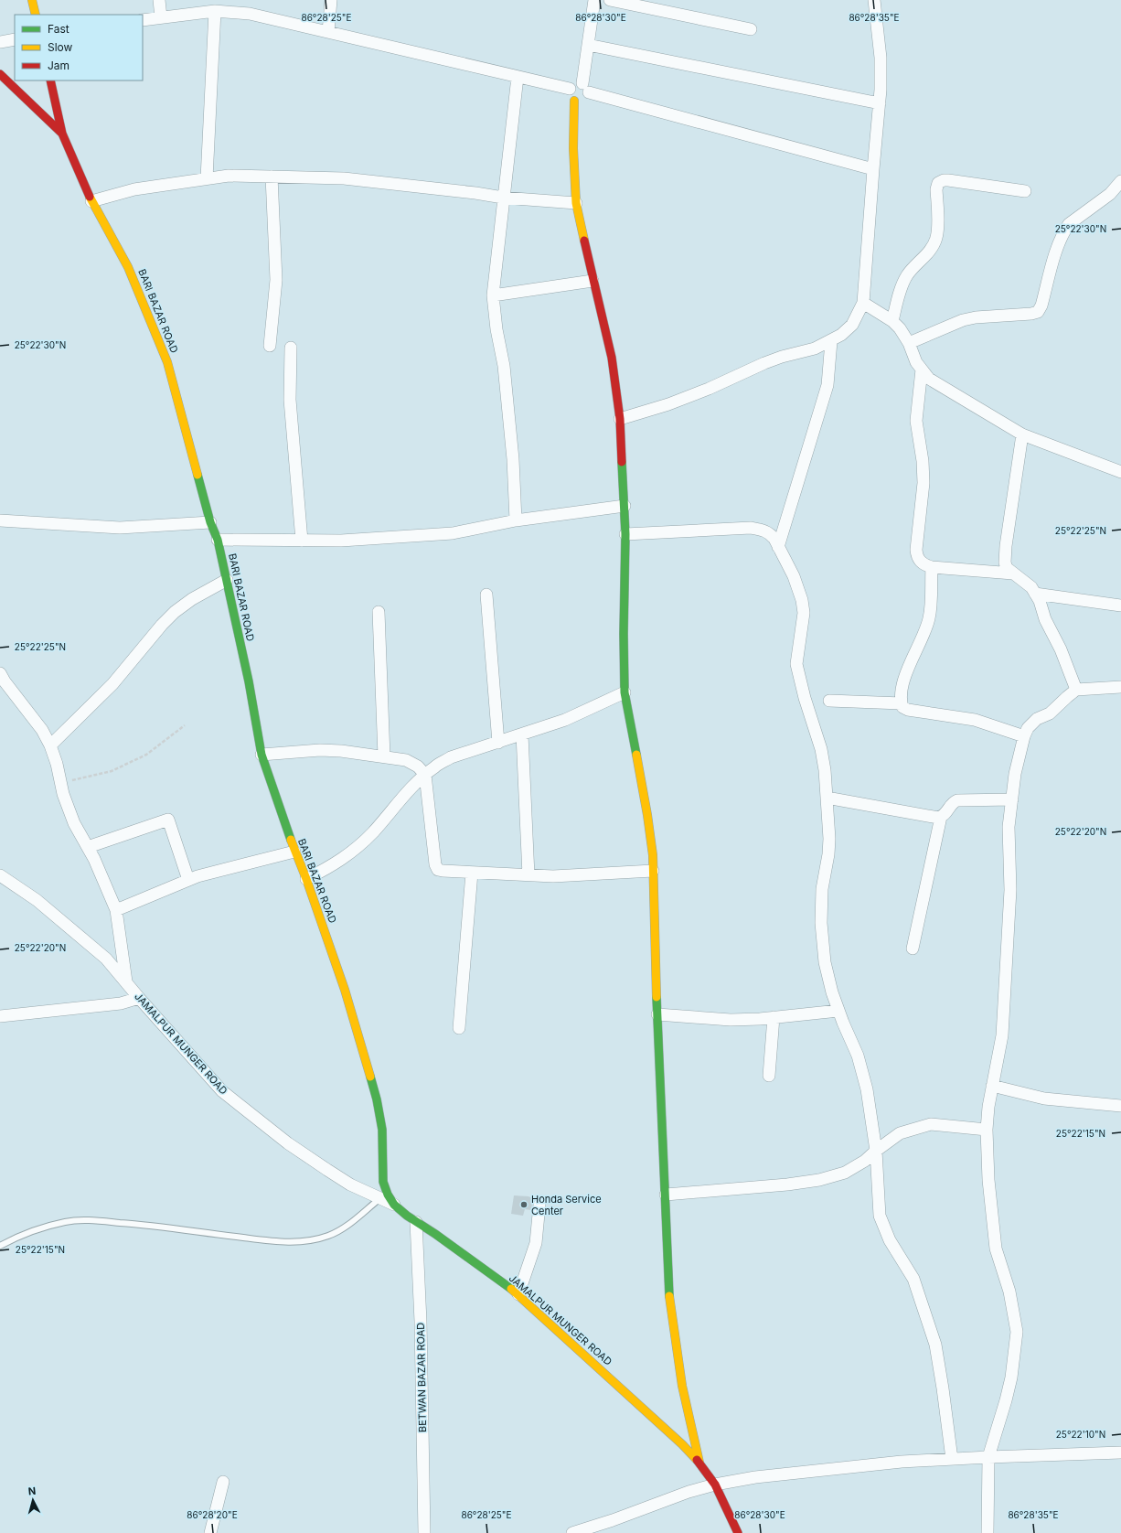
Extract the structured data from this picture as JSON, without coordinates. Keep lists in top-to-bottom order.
{
  "streets": {
    "street": ["BARI BAZAR ROAD", "JAMALPUR MUNGER ROAD", "BETWAN BAZAR ROAD"]
  },
  "crossings": [
    ["BARI BAZAR ROAD", "JAMALPUR MUNGER ROAD"],
    ["JAMALPUR MUNGER ROAD", "BETWAN BAZAR ROAD"]
  ],
  "places": ["Honda Service Center"],
  "legend": ["Fast", "Slow", "Jam"],
  "north": "top",
  "coordinates": [
    "86°28'25\"E",
    "86°28'30\"E",
    "86°28'35\"E",
    "25°22'30\"N",
    "25°22'25\"N",
    "25°22'20\"N",
    "25°22'15\"N",
    "25°22'10\"N",
    "86°28'20\"E"
  ]
}
